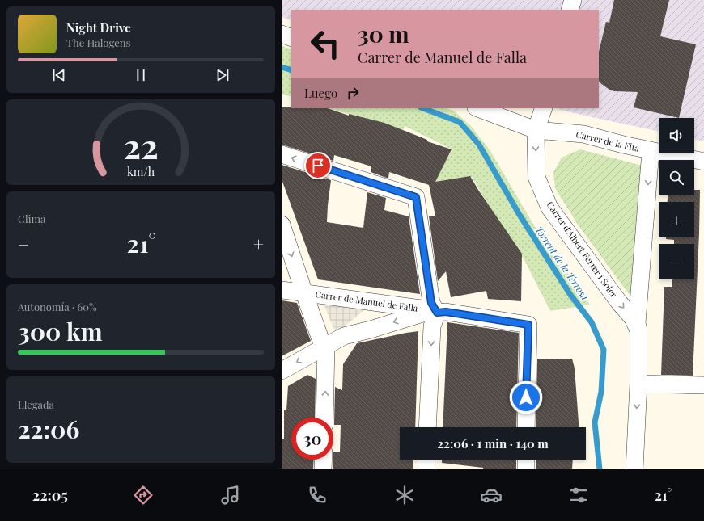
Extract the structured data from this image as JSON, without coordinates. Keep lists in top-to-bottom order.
{
  "streets": {
    "street": ["Carrer de la Fita", "Carrer d'Albert Ferrer i Soler", "Carrer de Manuel de Falla"]
  },
  "crossings": [
    ["Carrer de la Fita", "Carrer d'Albert Ferrer i Soler"]
  ],
  "one_way": ["Carrer d'Albert Ferrer i Soler"],
  "water": ["Torrent de la Terrosa"],
  "page": {
    "turn": ["30 m", "Carrer de Manuel de Falla"],
    "song": ["Night Drive", "The Halogens"],
    "then": "Luego",
    "map_buttons": ["+", "−"],
    "tile": [
      "Clima",
      ["Autonomía · 60%", "300 km"],
      ["Llegada", "22:06"]
    ],
    "heat": ["−", "21°", "+"],
    "limit": "30",
    "trip": "22:06 · 1 min · 140 m",
    "tabs": ["22:05", "21°"],
    "gauge": ["22", "km/h"]
  }
}
